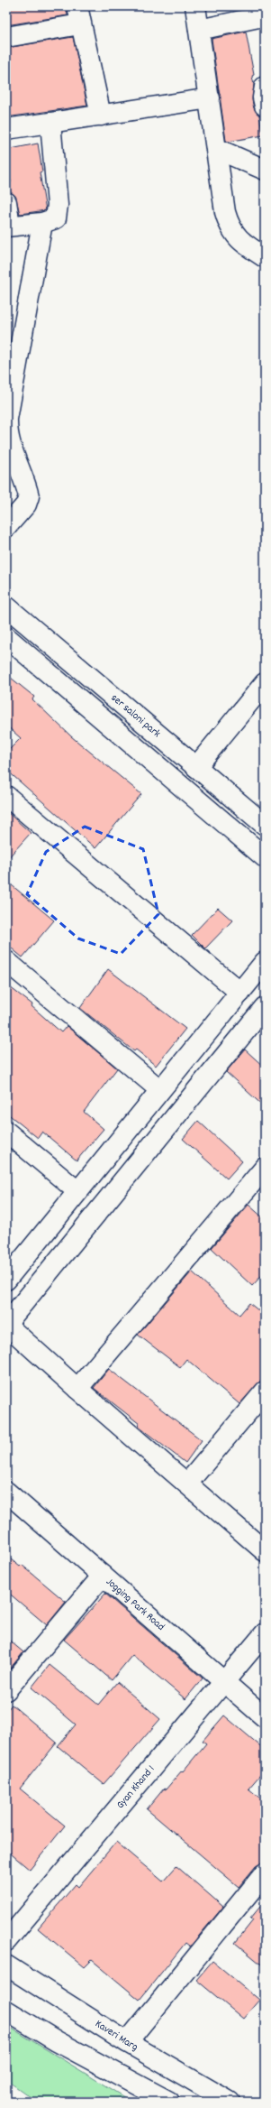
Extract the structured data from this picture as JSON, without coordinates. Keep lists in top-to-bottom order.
{
  "streets": {
    "street": [
      "ser saloni park",
      "Jogging Park Road",
      "Gyan Khand 1",
      "Kaveri Marg"
    ]
  },
  "crossings": [
    ["Jogging Park Road", "Gyan Khand 1"]
  ]
}
